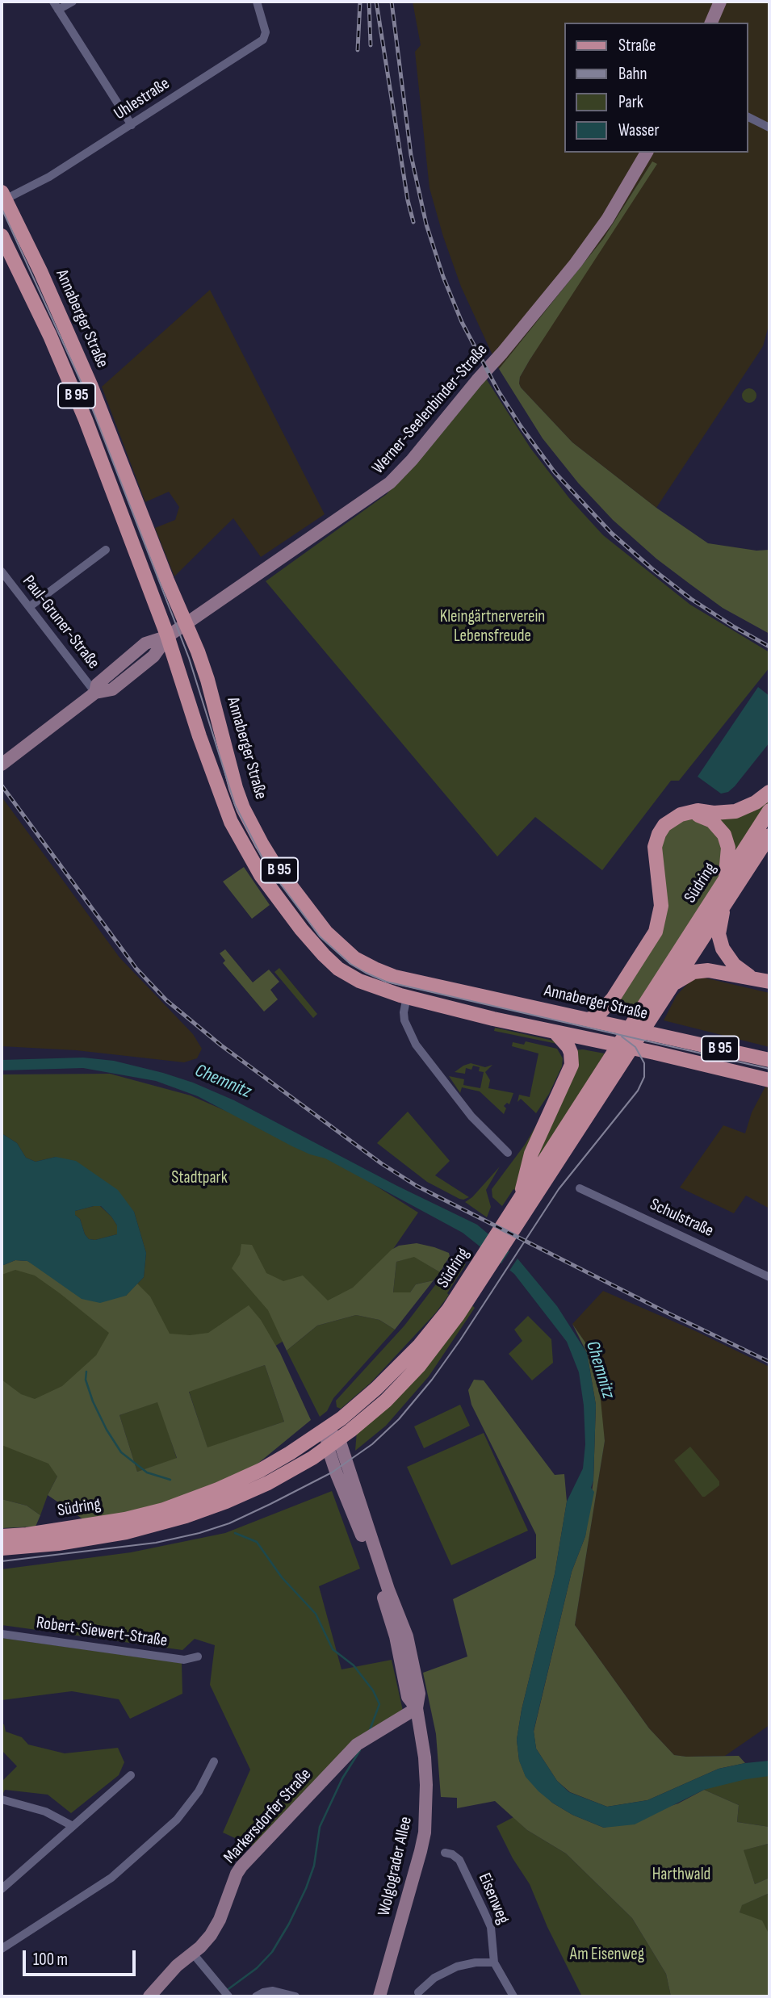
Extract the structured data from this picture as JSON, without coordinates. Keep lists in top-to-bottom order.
{
  "streets": {
    "main road": [
      "Annaberger Straße",
      "B 95",
      "Werner-Seelenbinder-Straße",
      "Südring",
      "Markersdorfer Straße",
      "Wolgograder Allee"
    ],
    "street": [
      "Uhlestraße",
      "Paul-Gruner-Straße",
      "Schulstraße",
      "Robert-Siewert-Straße",
      "Eisenweg"
    ]
  },
  "crossings": [
    ["Uhlestraße", "Annaberger Straße"],
    ["Annaberger Straße", "Werner-Seelenbinder-Straße"],
    ["Werner-Seelenbinder-Straße", "Paul-Gruner-Straße"],
    ["Markersdorfer Straße", "Wolgograder Allee"]
  ],
  "water": ["Chemnitz"],
  "parks": [
    "Kleingärtnerverein Lebensfreude",
    "Stadtpark",
    "Harthwald",
    "Am Eisenweg"
  ],
  "legend": [
    "Straße",
    "Bahn",
    "Park",
    "Wasser"
  ],
  "scale_bar": "100 m"
}
